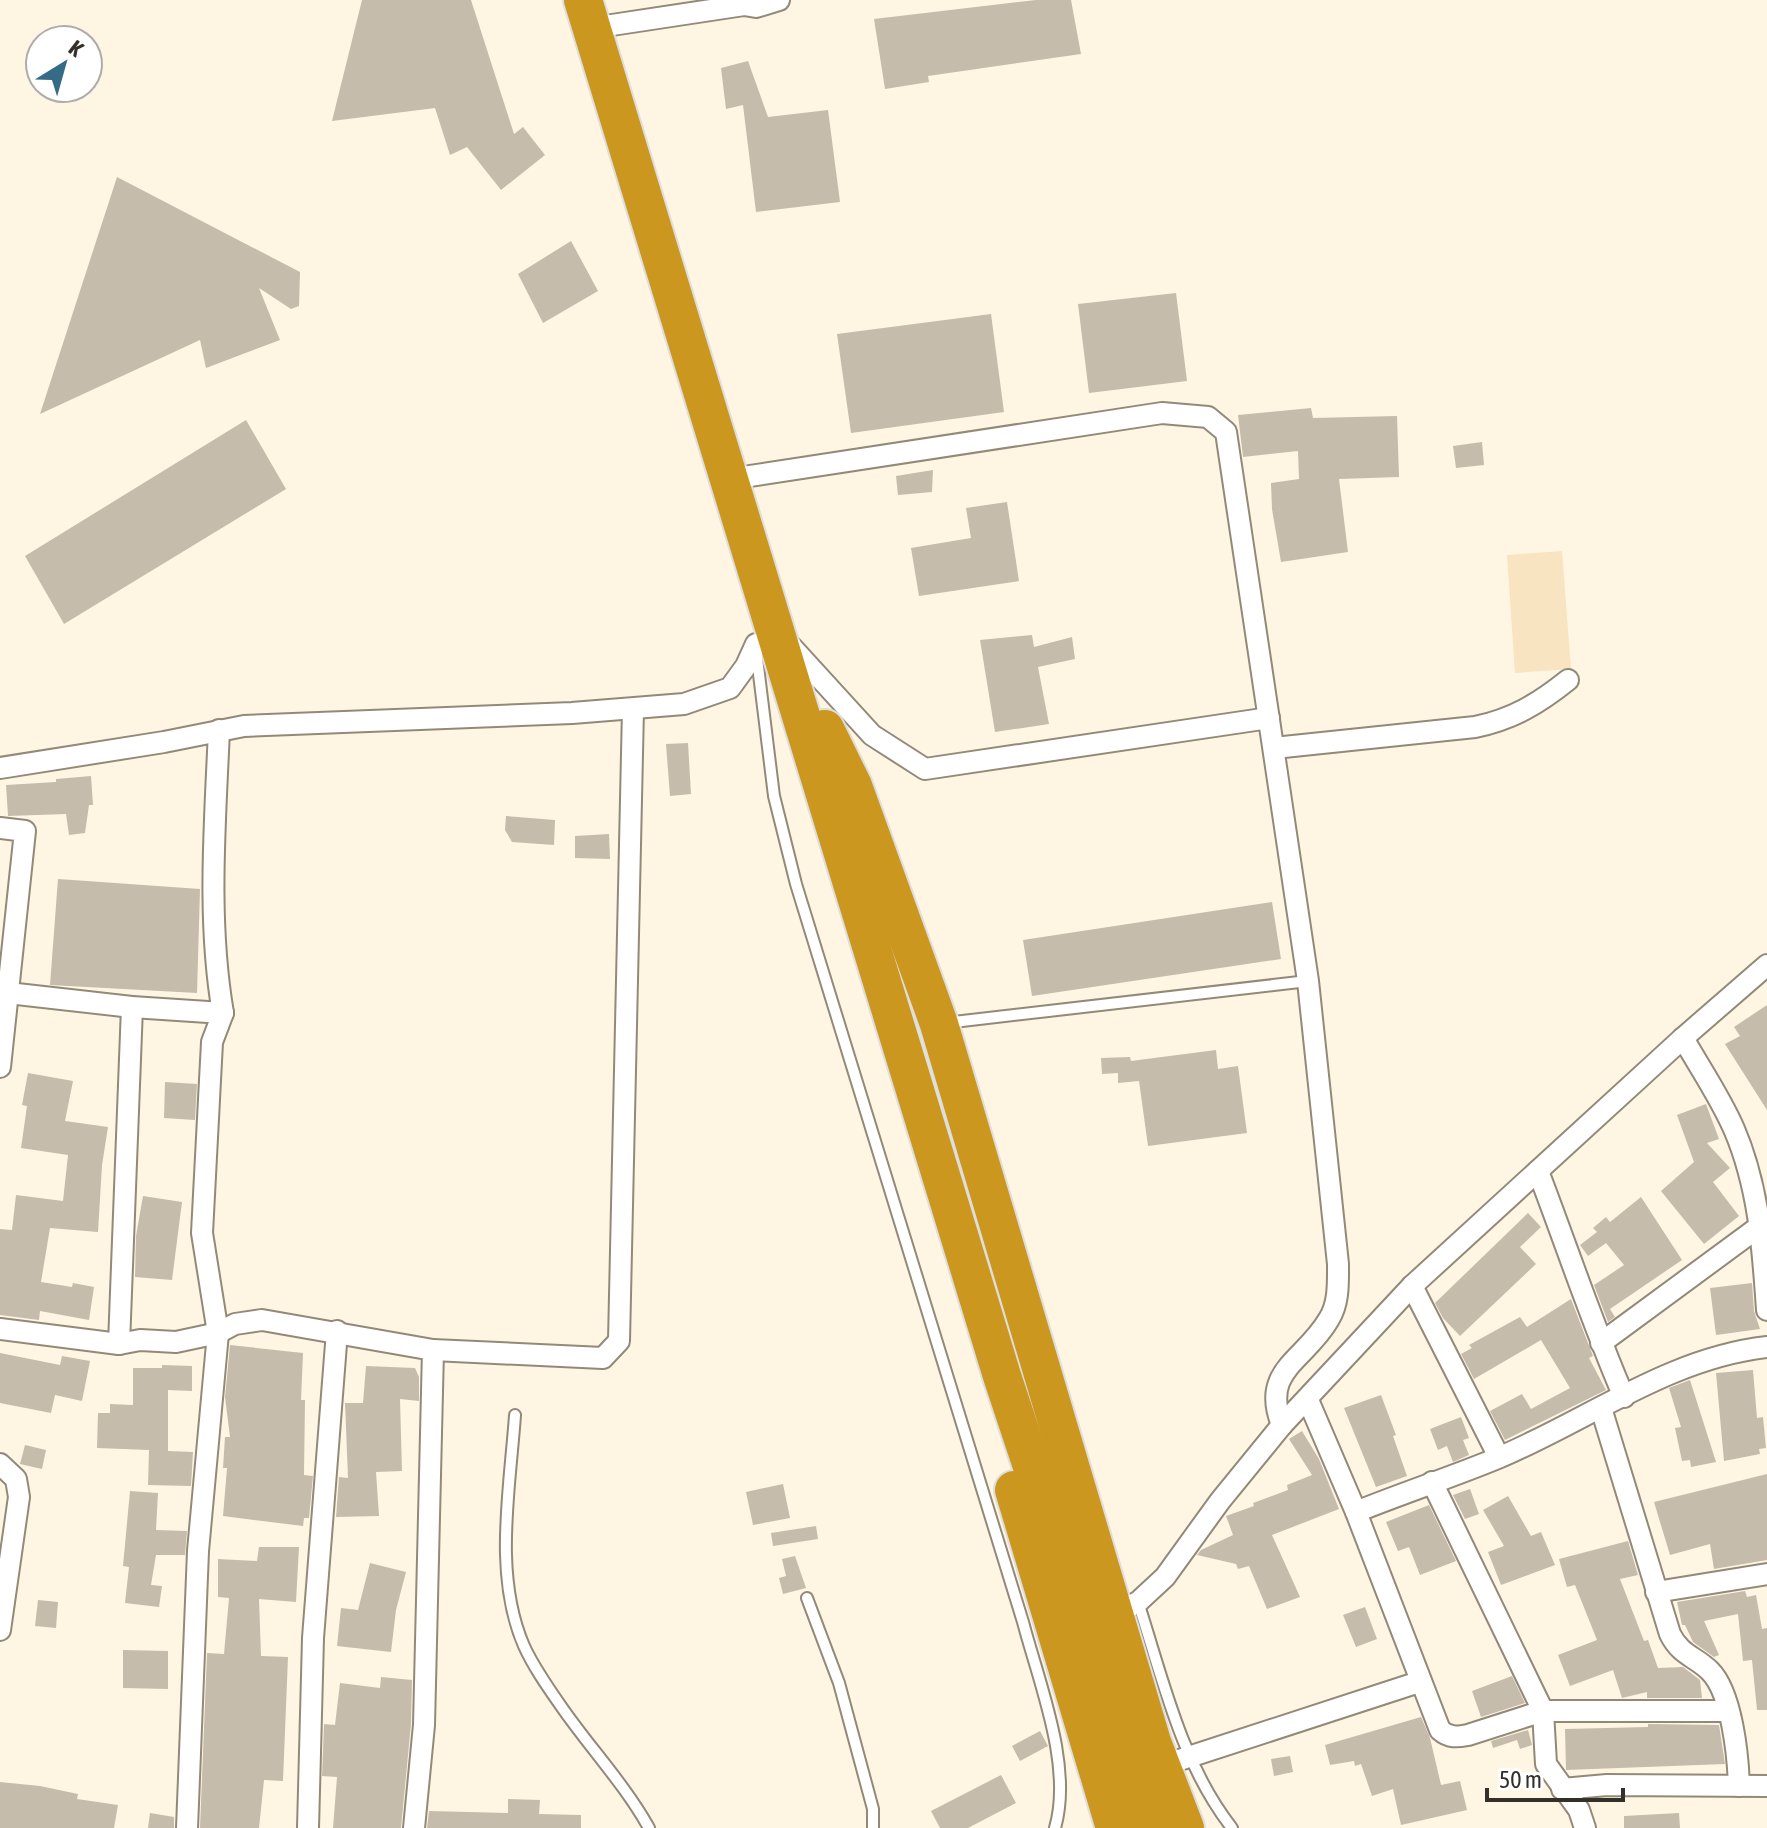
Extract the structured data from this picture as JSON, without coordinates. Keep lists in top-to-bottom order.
{
  "scale_bar": "50 m",
  "north": "top right"
}
